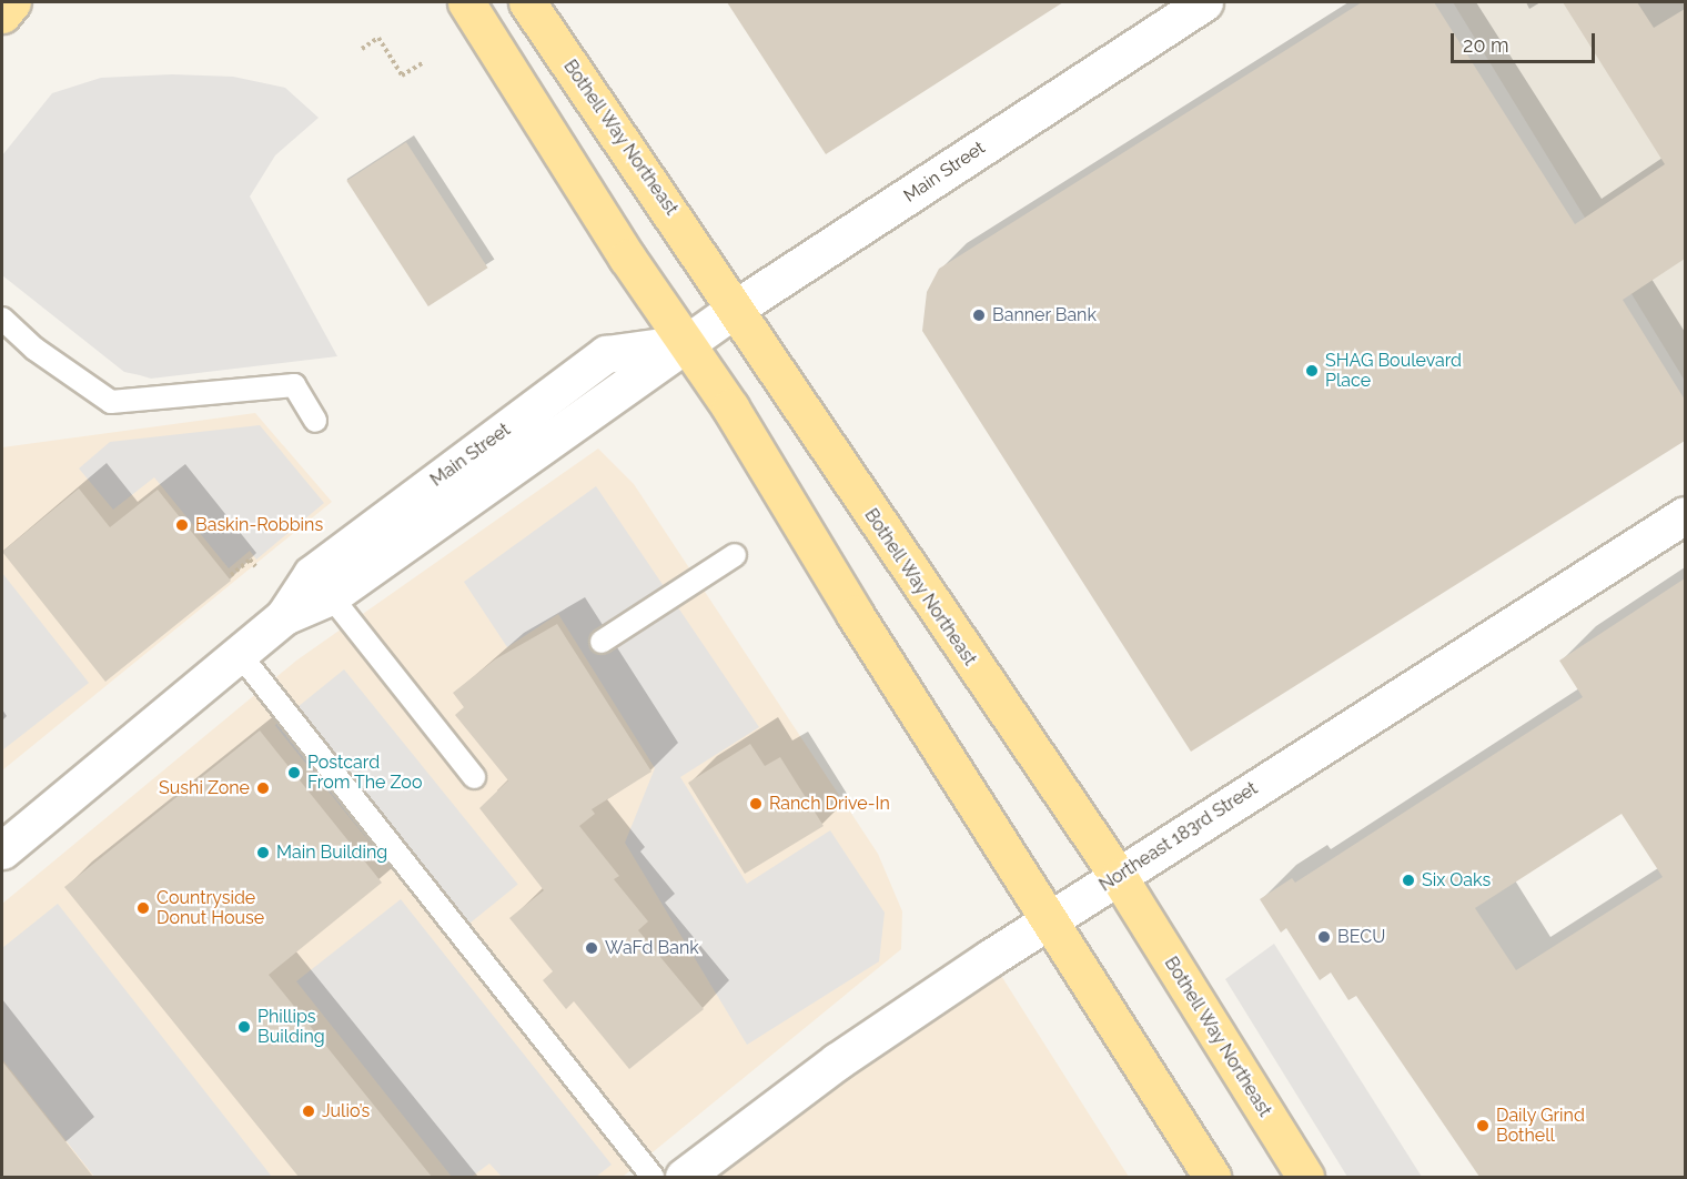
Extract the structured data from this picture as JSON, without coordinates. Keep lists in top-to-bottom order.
{
  "streets": {
    "main road": ["Bothell Way Northeast"],
    "street": ["Main Street", "Northeast 183rd Street"]
  },
  "crossings": [
    ["Bothell Way Northeast", "Main Street"],
    ["Bothell Way Northeast", "Northeast 183rd Street"]
  ],
  "places": [
    "Banner Bank",
    "SHAG Boulevard Place",
    "Baskin-Robbins",
    "Postcard From The Zoo",
    "Sushi Zone",
    "Ranch Drive-In",
    "Main Building",
    "Six Oaks",
    "Countryside Donut House",
    "BECU",
    "WaFd Bank",
    "Phillips Building",
    "Julio’s",
    "Daily Grind Bothell"
  ],
  "scale_bar": "20 m"
}
